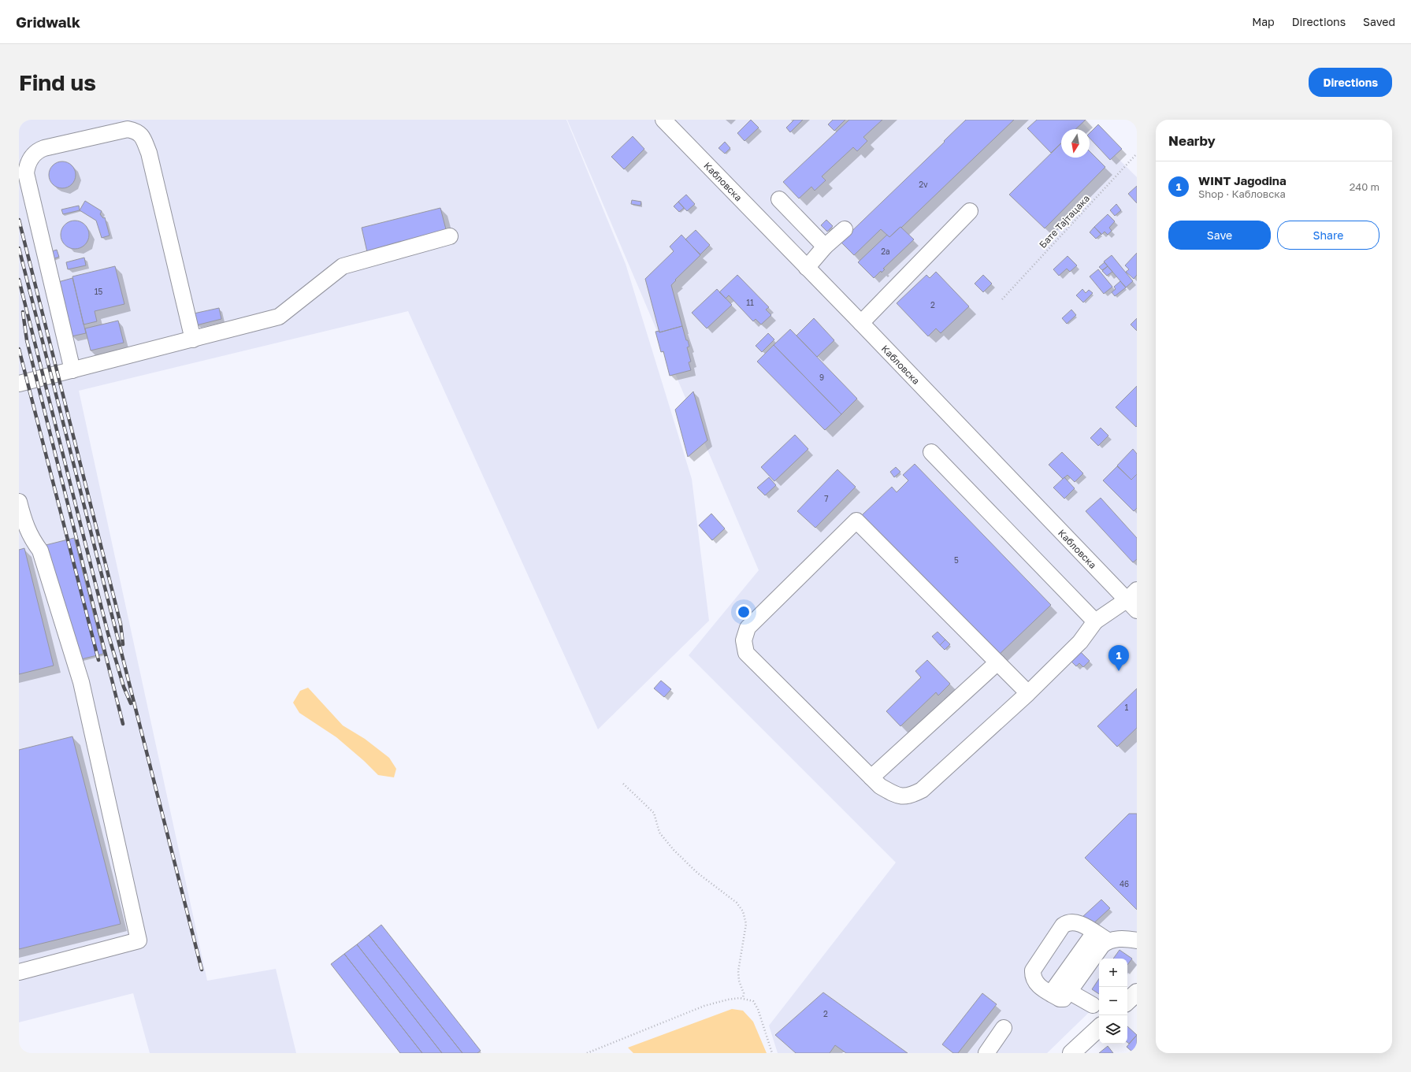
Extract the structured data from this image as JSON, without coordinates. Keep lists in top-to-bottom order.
{
  "streets": {
    "street": ["Кабловска"],
    "path": ["Бате Тајтацака"]
  },
  "house_numbers": [
    "2v",
    "2a",
    "15",
    "11",
    "2",
    "9",
    "7",
    "5",
    "1",
    "46",
    "2"
  ],
  "north": "bottom",
  "page": {
    "header": "Gridwalk",
    "nav": ["Map", "Directions", "Saved"],
    "buttons": [
      "Directions",
      ["Save", "Share"]
    ],
    "title": "Find us",
    "heading": "Nearby",
    "list": [
      {
        "mark": "1",
        "name": "WINT Jagodina",
        "note": "Shop · Кабловска",
        "value": "240 m"
      }
    ],
    "pins": "1",
    "map_buttons": ["+", "−"]
  }
}
